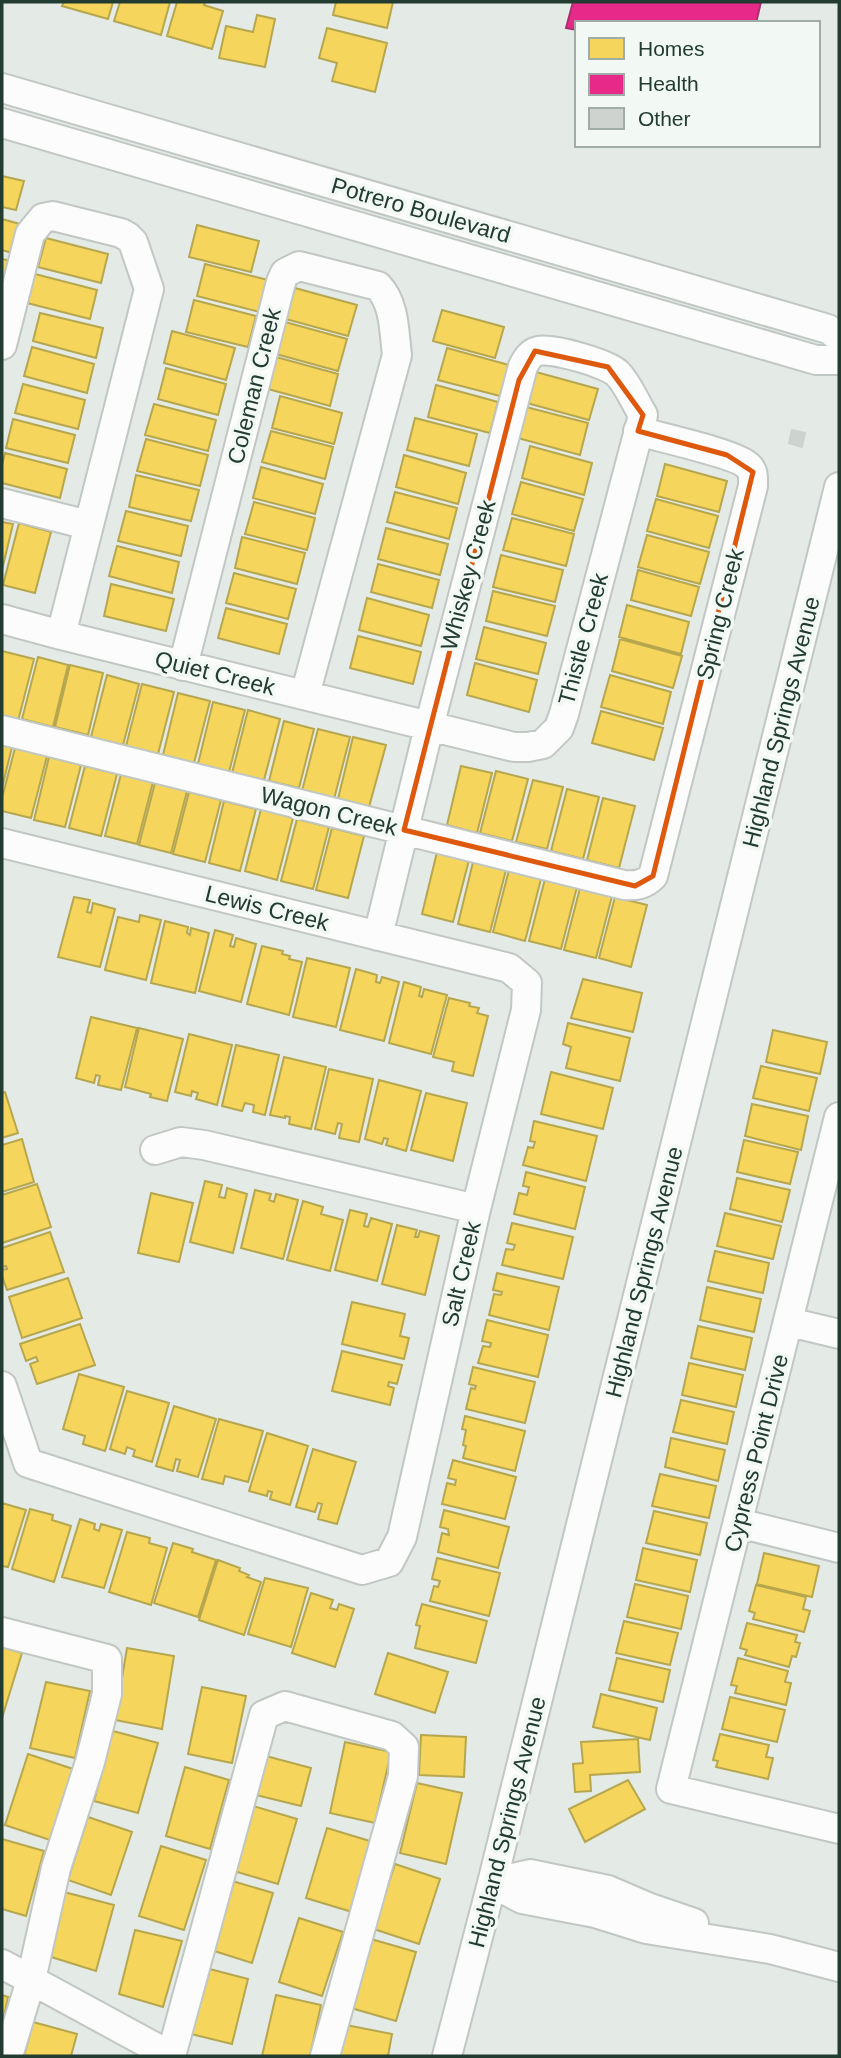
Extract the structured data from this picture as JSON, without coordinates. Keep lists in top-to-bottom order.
{
  "streets": {
    "street": [
      "Potrero Boulevard",
      "Coleman Creek",
      "Whiskey Creek",
      "Spring Creek",
      "Thistle Creek",
      "Quiet Creek",
      "Highland Springs Avenue",
      "Wagon Creek",
      "Lewis Creek",
      "Salt Creek",
      "Cypress Point Drive"
    ]
  },
  "crossings": [
    ["Coleman Creek", "Quiet Creek"],
    ["Whiskey Creek", "Spring Creek"],
    ["Whiskey Creek", "Thistle Creek"],
    ["Whiskey Creek", "Quiet Creek"],
    ["Whiskey Creek", "Wagon Creek"],
    ["Whiskey Creek", "Lewis Creek"],
    ["Spring Creek", "Thistle Creek"],
    ["Spring Creek", "Wagon Creek"],
    ["Thistle Creek", "Quiet Creek"],
    ["Lewis Creek", "Salt Creek"]
  ],
  "legend": ["Homes", "Health", "Other"]
}
